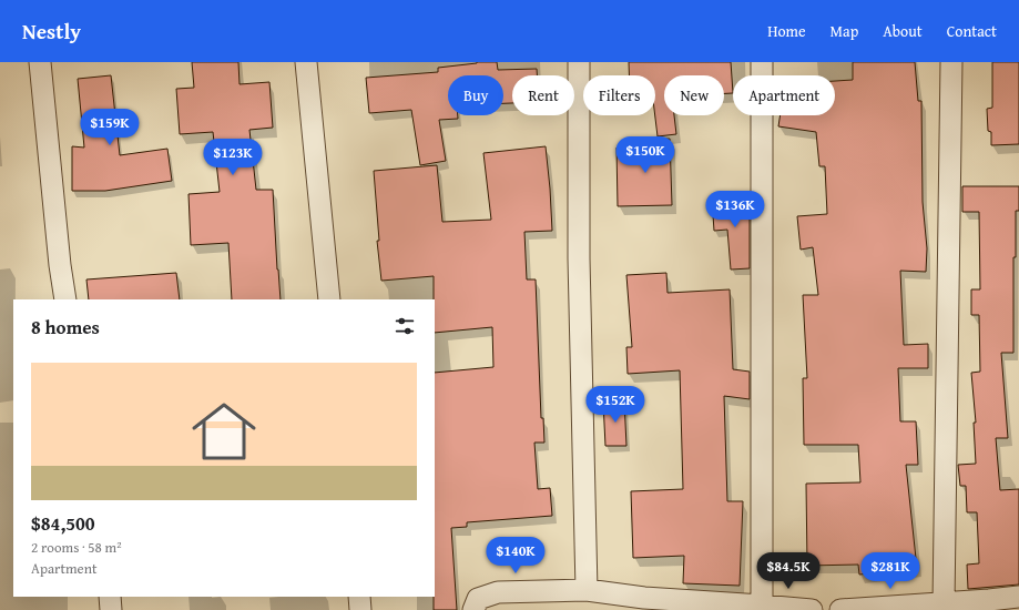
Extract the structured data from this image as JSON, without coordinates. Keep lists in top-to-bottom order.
{
  "page": {
    "header": "Nestly",
    "nav": [
      "Home",
      "Map",
      "About",
      "Contact"
    ],
    "chip": [
      "Buy",
      "Rent",
      "Filters",
      "New",
      "Apartment"
    ],
    "price": [
      "$159K",
      "$150K",
      "$123K",
      "$136K",
      "$152K",
      "$140K",
      "$84.5K",
      "$281K"
    ],
    "heading": "8 homes",
    "list": [
      {
        "name": "$84,500",
        "note": "2 rooms · 58 m² · Apartment"
      }
    ]
  }
}
